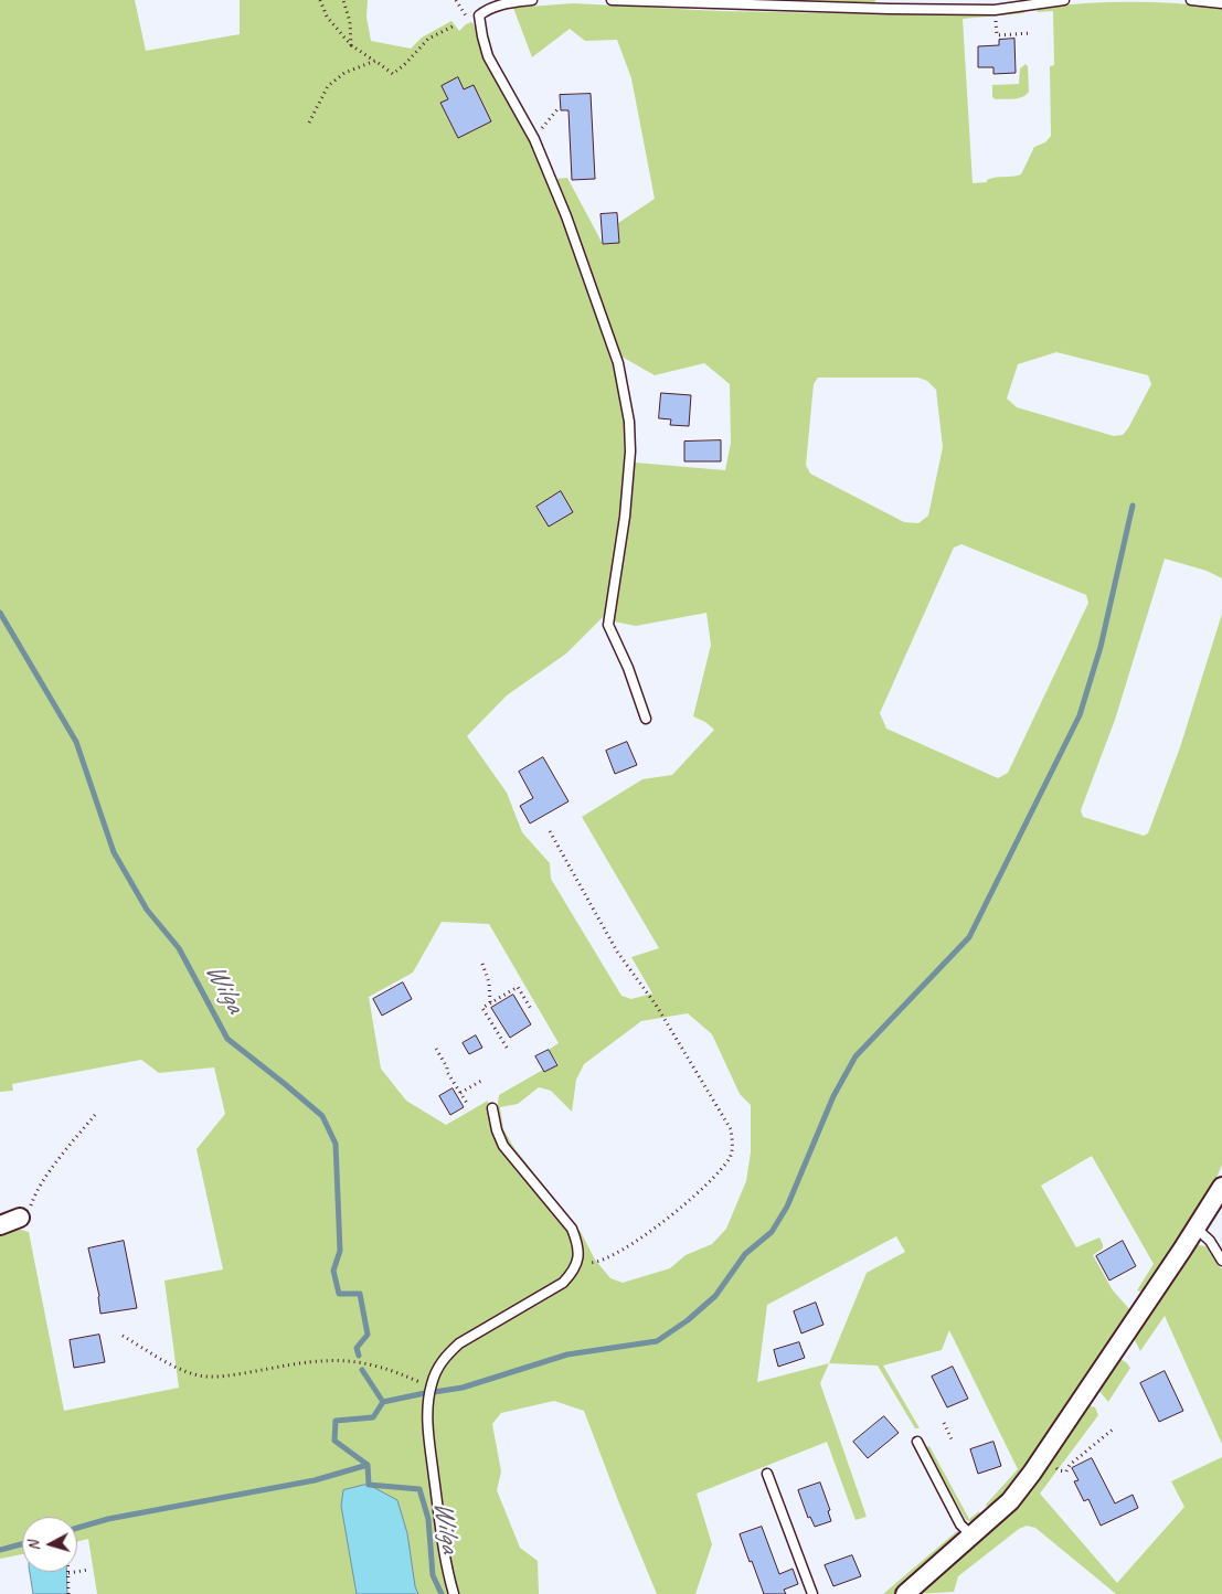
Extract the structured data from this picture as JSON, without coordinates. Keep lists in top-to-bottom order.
{
  "water": ["Wilga"],
  "north": "left"
}
